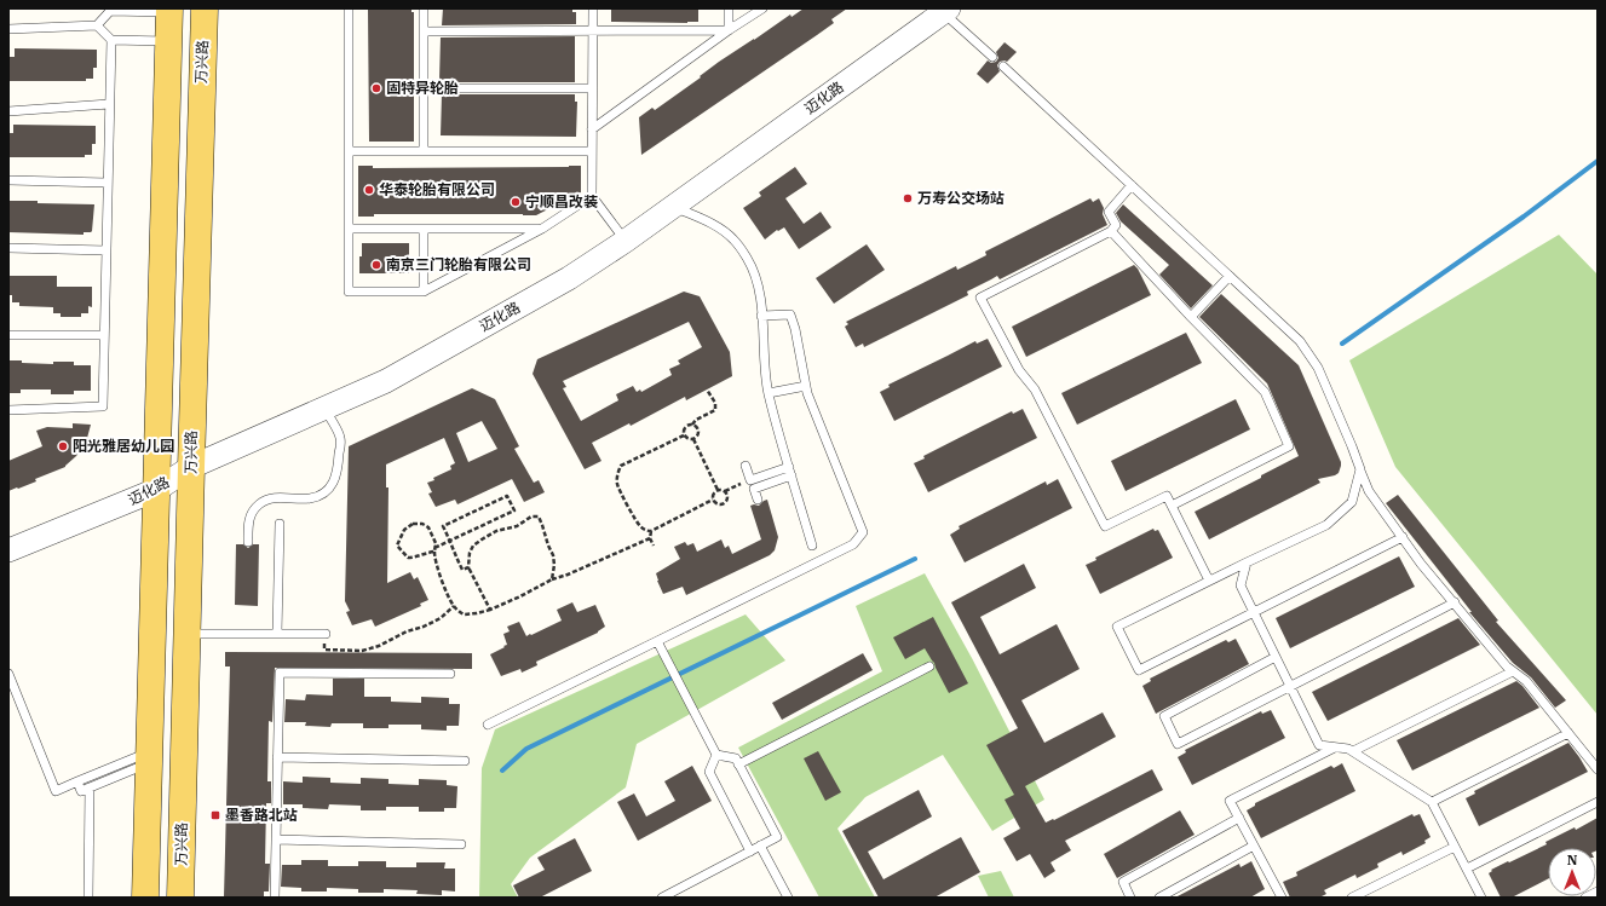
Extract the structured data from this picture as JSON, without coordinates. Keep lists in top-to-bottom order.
{
  "streets": {
    "main road": ["万兴路"],
    "street": ["迈化路"]
  },
  "crossings": [
    ["万兴路", "迈化路"]
  ],
  "places": {
    "other": [
      "固特异轮胎",
      "华泰轮胎有限公司",
      "万寿公交场站",
      "宁顺昌改装",
      "南京三门轮胎有限公司",
      "阳光雅居幼儿园"
    ],
    "transit": ["墨香路北站"]
  },
  "north": "top"
}
